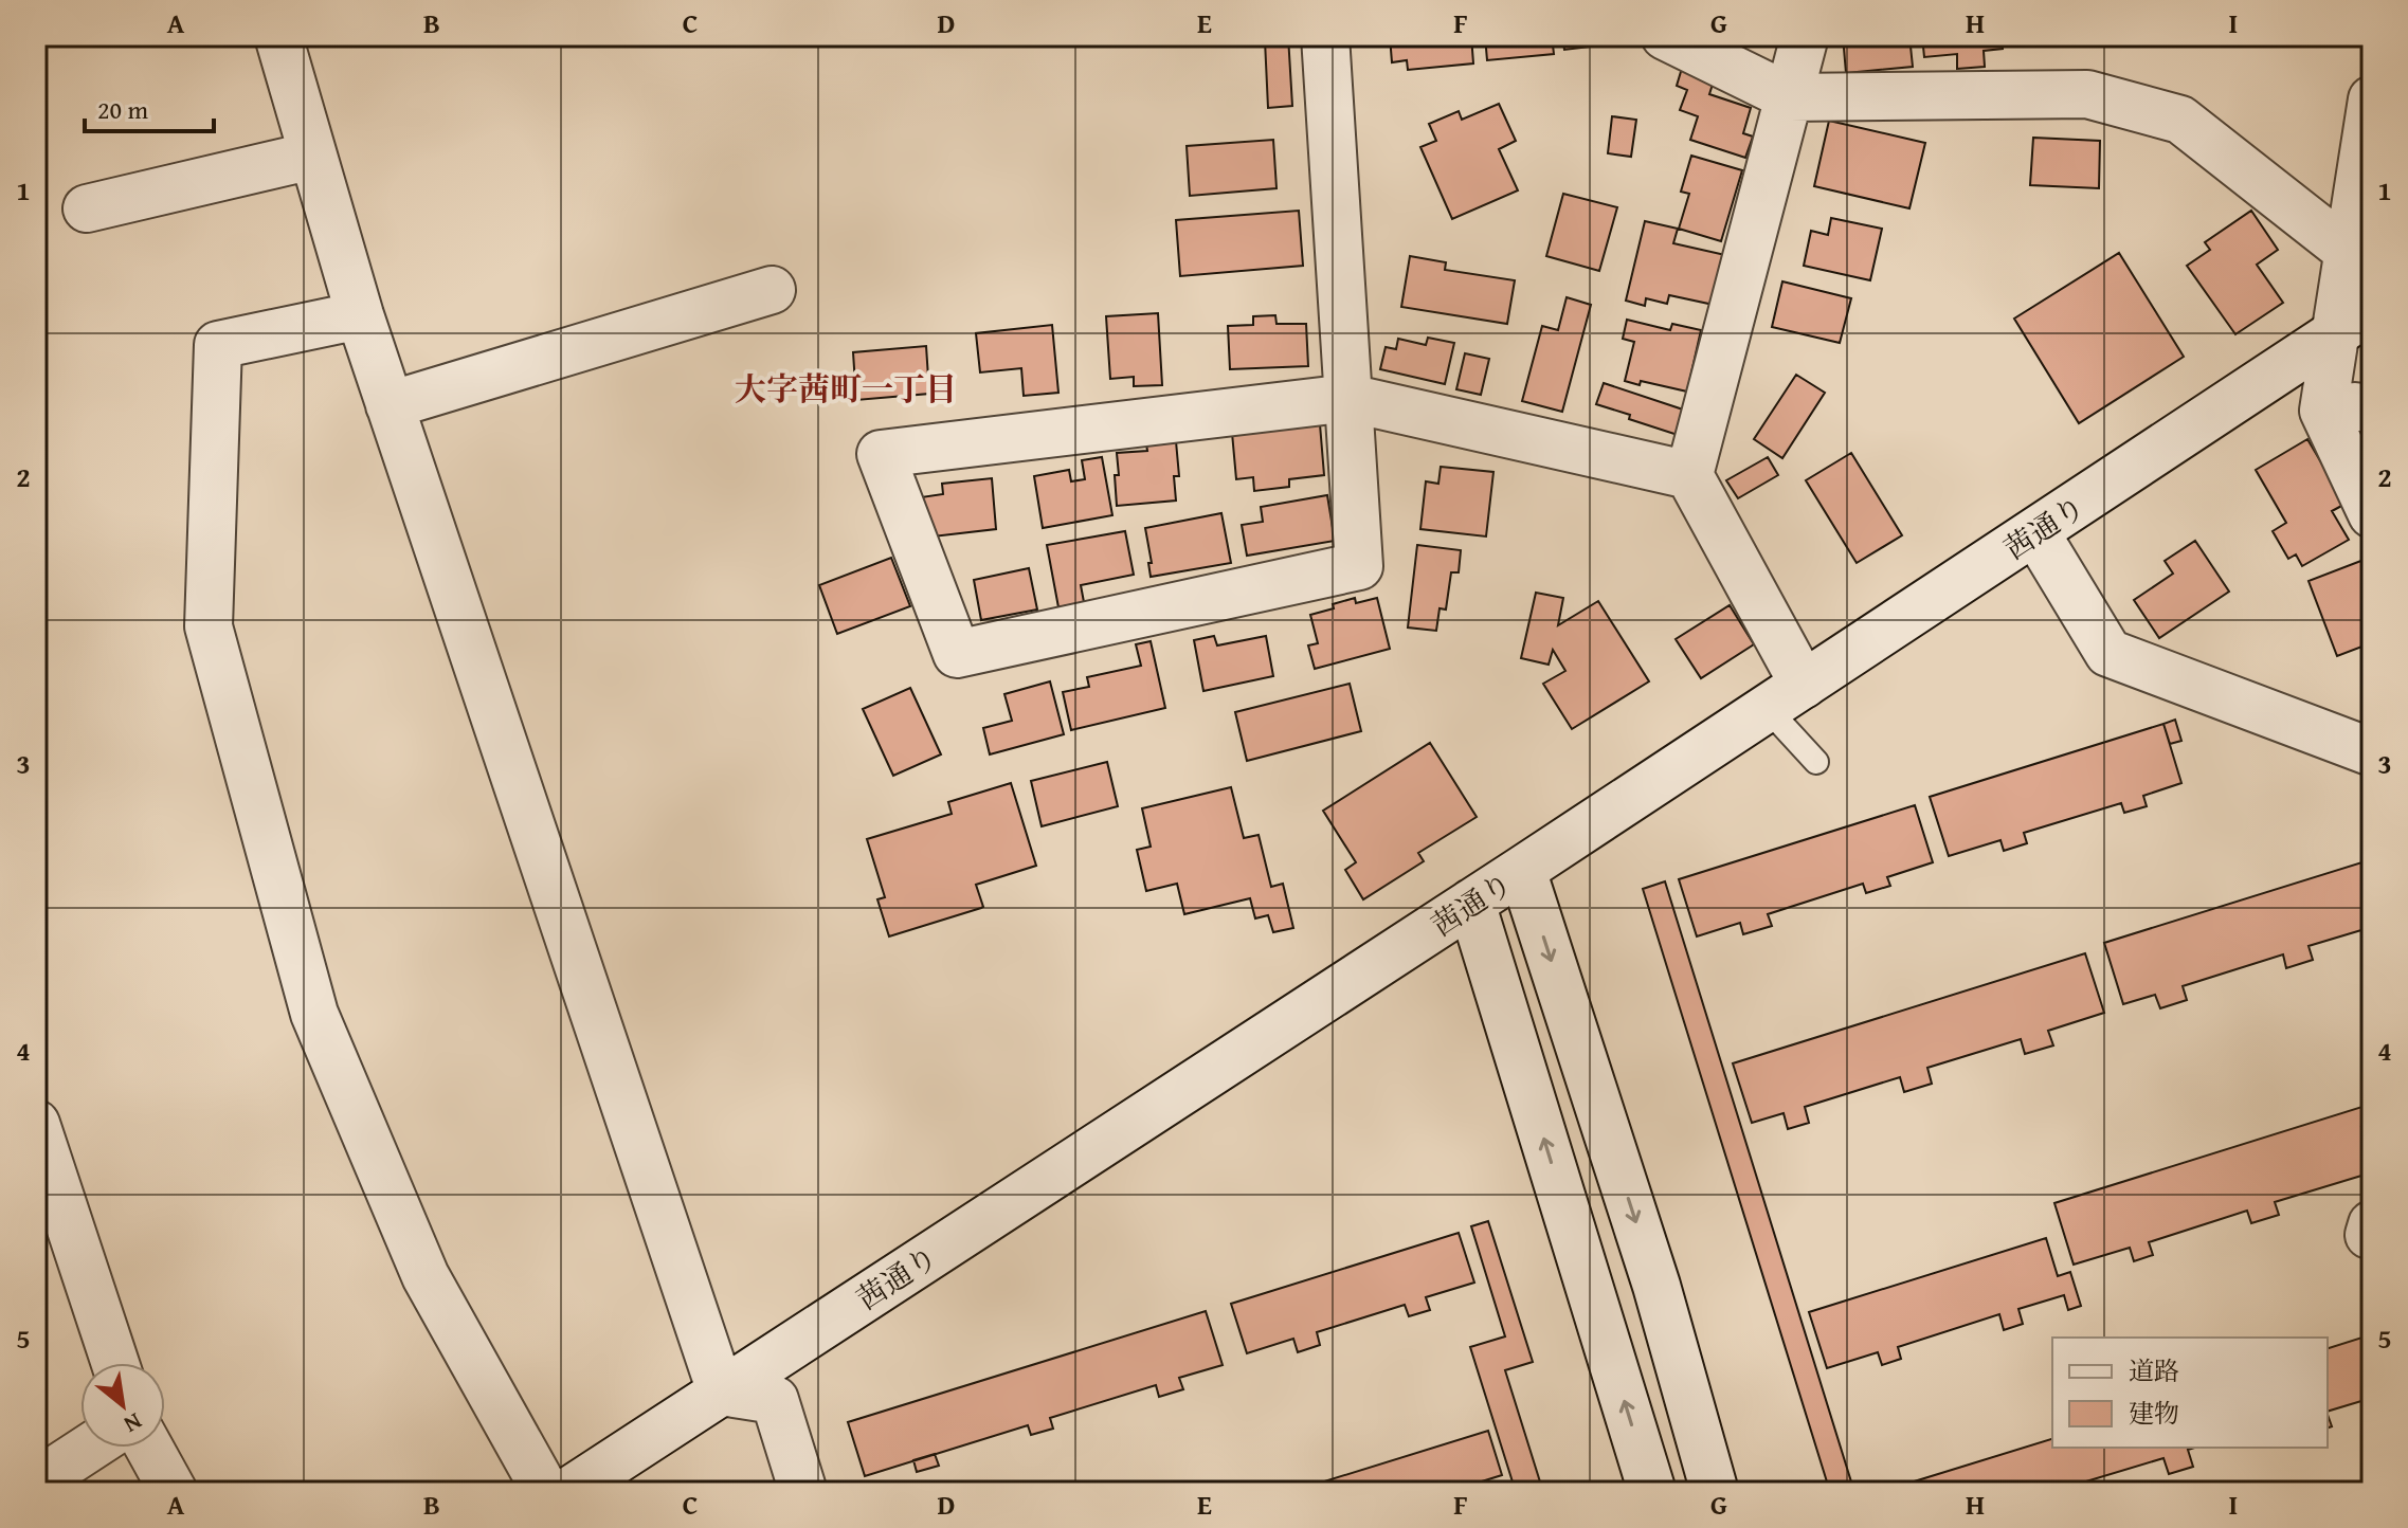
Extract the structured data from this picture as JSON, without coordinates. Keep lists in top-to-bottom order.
{
  "streets": {
    "street": ["茜通り"]
  },
  "districts": ["大字茜町一丁目"],
  "legend": ["道路", "建物"],
  "scale_bar": "20 m",
  "north": "bottom right",
  "grid": {
    "columns": [
      "A",
      "B",
      "C",
      "D",
      "E",
      "F",
      "G",
      "H",
      "I"
    ],
    "rows": [
      "1",
      "2",
      "3",
      "4",
      "5"
    ]
  }
}
